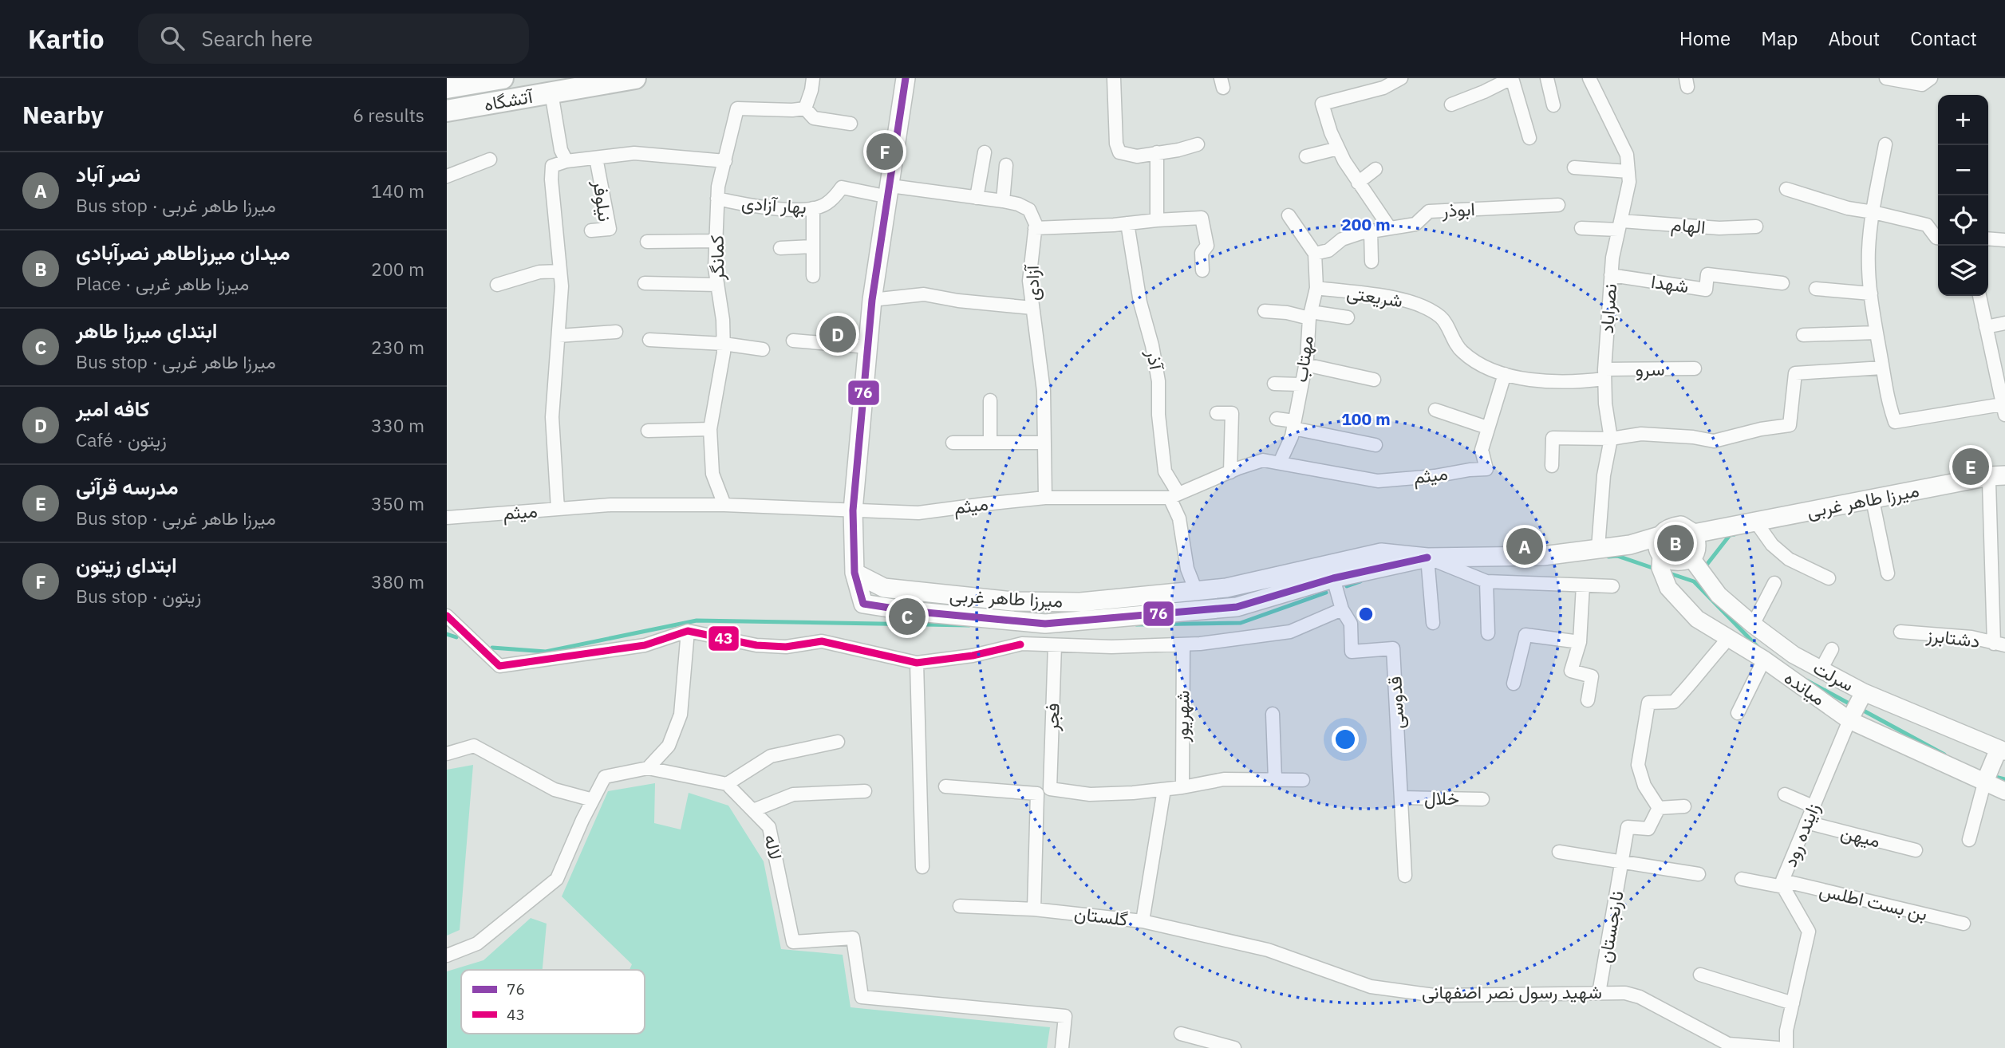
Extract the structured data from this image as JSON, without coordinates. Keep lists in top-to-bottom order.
{
  "streets": {
    "main road": ["آتشگاه", "میرزا طاهر غربی"],
    "street": [
      "نیلوفر",
      "بهار آزادی",
      "ابوذر",
      "الهام",
      "کمانگر",
      "آزادی",
      "شهدا",
      "شریعتی",
      "نصراباد",
      "مهتاب",
      "آذر",
      "سرو",
      "میثم",
      "دشتابرز",
      "سرلت",
      "میانده",
      "قدوسی",
      "شهریور",
      "فجر",
      "خلال",
      "زاینده رود",
      "میهن",
      "لاله",
      "بن بست اطلس",
      "گلستان",
      "نارنجستان",
      "شهید رسول نصر اصفهانی"
    ]
  },
  "crossings": [
    ["بهار آزادی", "کمانگر"],
    ["ابوذر", "مهتاب"],
    ["الهام", "نصراباد"],
    ["کمانگر", "میثم"],
    ["آزادی", "میثم"],
    ["شهدا", "نصراباد"],
    ["شریعتی", "نصراباد"],
    ["شریعتی", "مهتاب"],
    ["شریعتی", "سرو"],
    ["نصراباد", "سرو"],
    ["نصراباد", "میرزا طاهر غربی"],
    ["مهتاب", "میثم"],
    ["آذر", "میثم"],
    ["آذر", "میرزا طاهر غربی"],
    ["میرزا طاهر غربی", "سرلت"],
    ["میرزا طاهر غربی", "میانده"],
    ["میرزا طاهر غربی", "قدوسی"],
    ["سرلت", "میانده"],
    ["سرلت", "زاینده رود"],
    ["میانده", "زاینده رود"],
    ["قدوسی", "خلال"],
    ["فجر", "گلستان"],
    ["زاینده رود", "میهن"],
    ["زاینده رود", "بن بست اطلس"],
    ["گلستان", "شهید رسول نصر اصفهانی"],
    ["نارنجستان", "شهید رسول نصر اصفهانی"]
  ],
  "lines": ["transit line 76", "transit line 43"],
  "legend": ["76", "43"],
  "page": {
    "header": "Kartio",
    "search": "Search here",
    "nav": [
      "Home",
      "Map",
      "About",
      "Contact"
    ],
    "heading": ["Nearby", "6 results"],
    "map_buttons": ["+", "−"],
    "pins": [
      "F",
      "D",
      "E",
      "B",
      "A",
      "C"
    ],
    "list": [
      {
        "mark": "A",
        "name": "نصر آباد",
        "note": "Bus stop · میرزا طاهر غربی",
        "value": "140 m"
      },
      {
        "mark": "B",
        "name": "میدان میرزاطاهر نصرآبادی",
        "note": "Place · میرزا طاهر غربی",
        "value": "200 m"
      },
      {
        "mark": "C",
        "name": "ابتدای میرزا طاهر",
        "note": "Bus stop · میرزا طاهر غربی",
        "value": "230 m"
      },
      {
        "mark": "D",
        "name": "کافه امیر",
        "note": "Café · زیتون",
        "value": "330 m"
      },
      {
        "mark": "E",
        "name": "مدرسه قرآنی",
        "note": "Bus stop · میرزا طاهر غربی",
        "value": "350 m"
      },
      {
        "mark": "F",
        "name": "ابتدای زیتون",
        "note": "Bus stop · زیتون",
        "value": "380 m"
      }
    ]
  },
  "rings": ["200 m", "100 m"]
}
